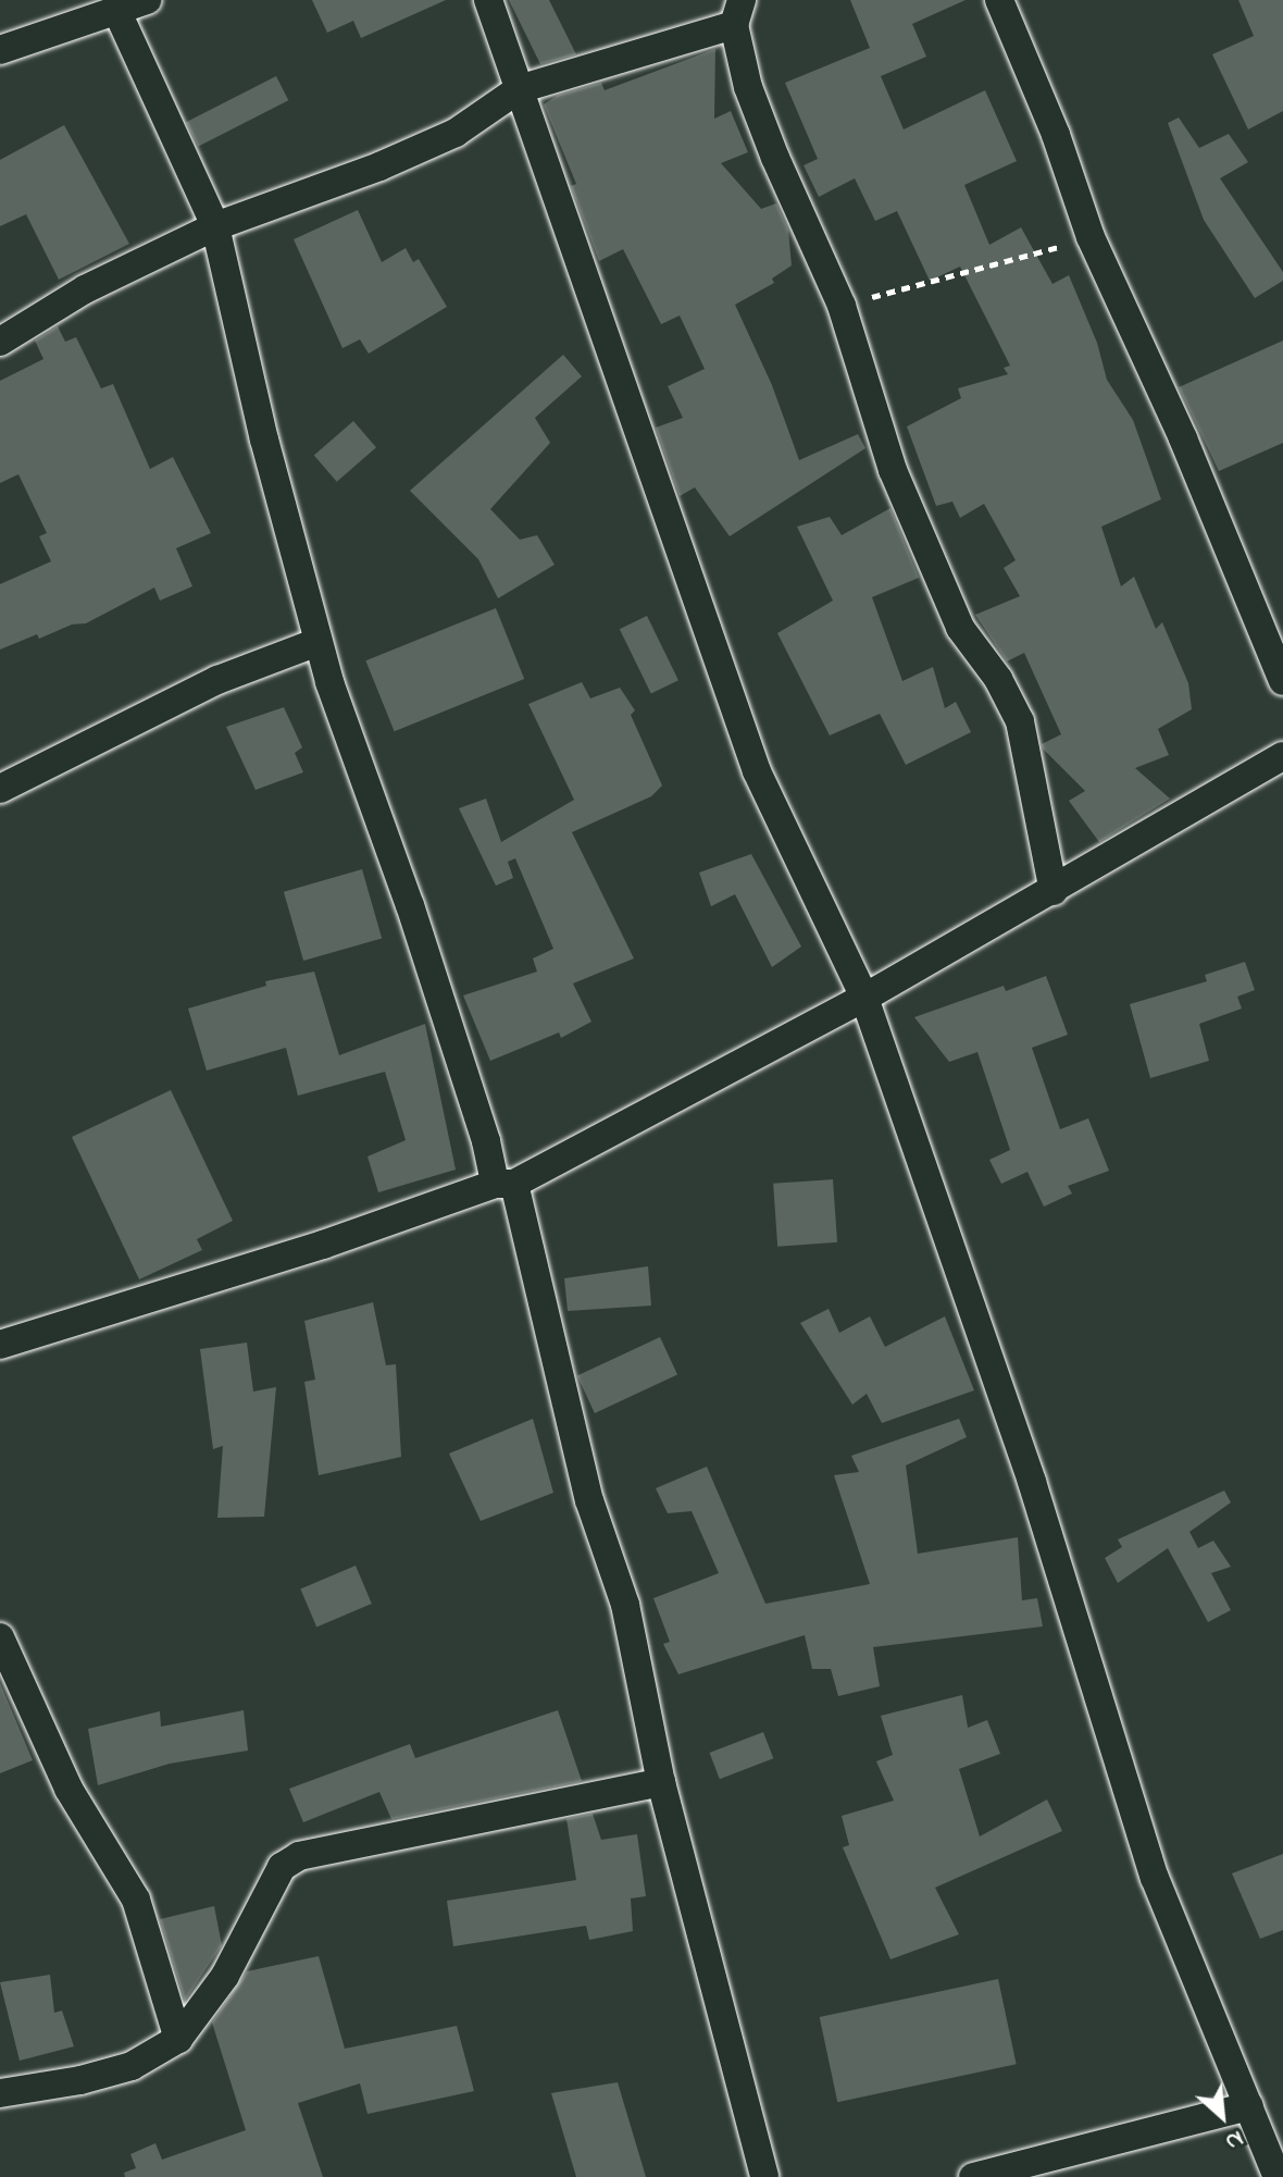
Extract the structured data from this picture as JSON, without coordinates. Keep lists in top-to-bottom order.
{
  "north": "bottom right"
}
